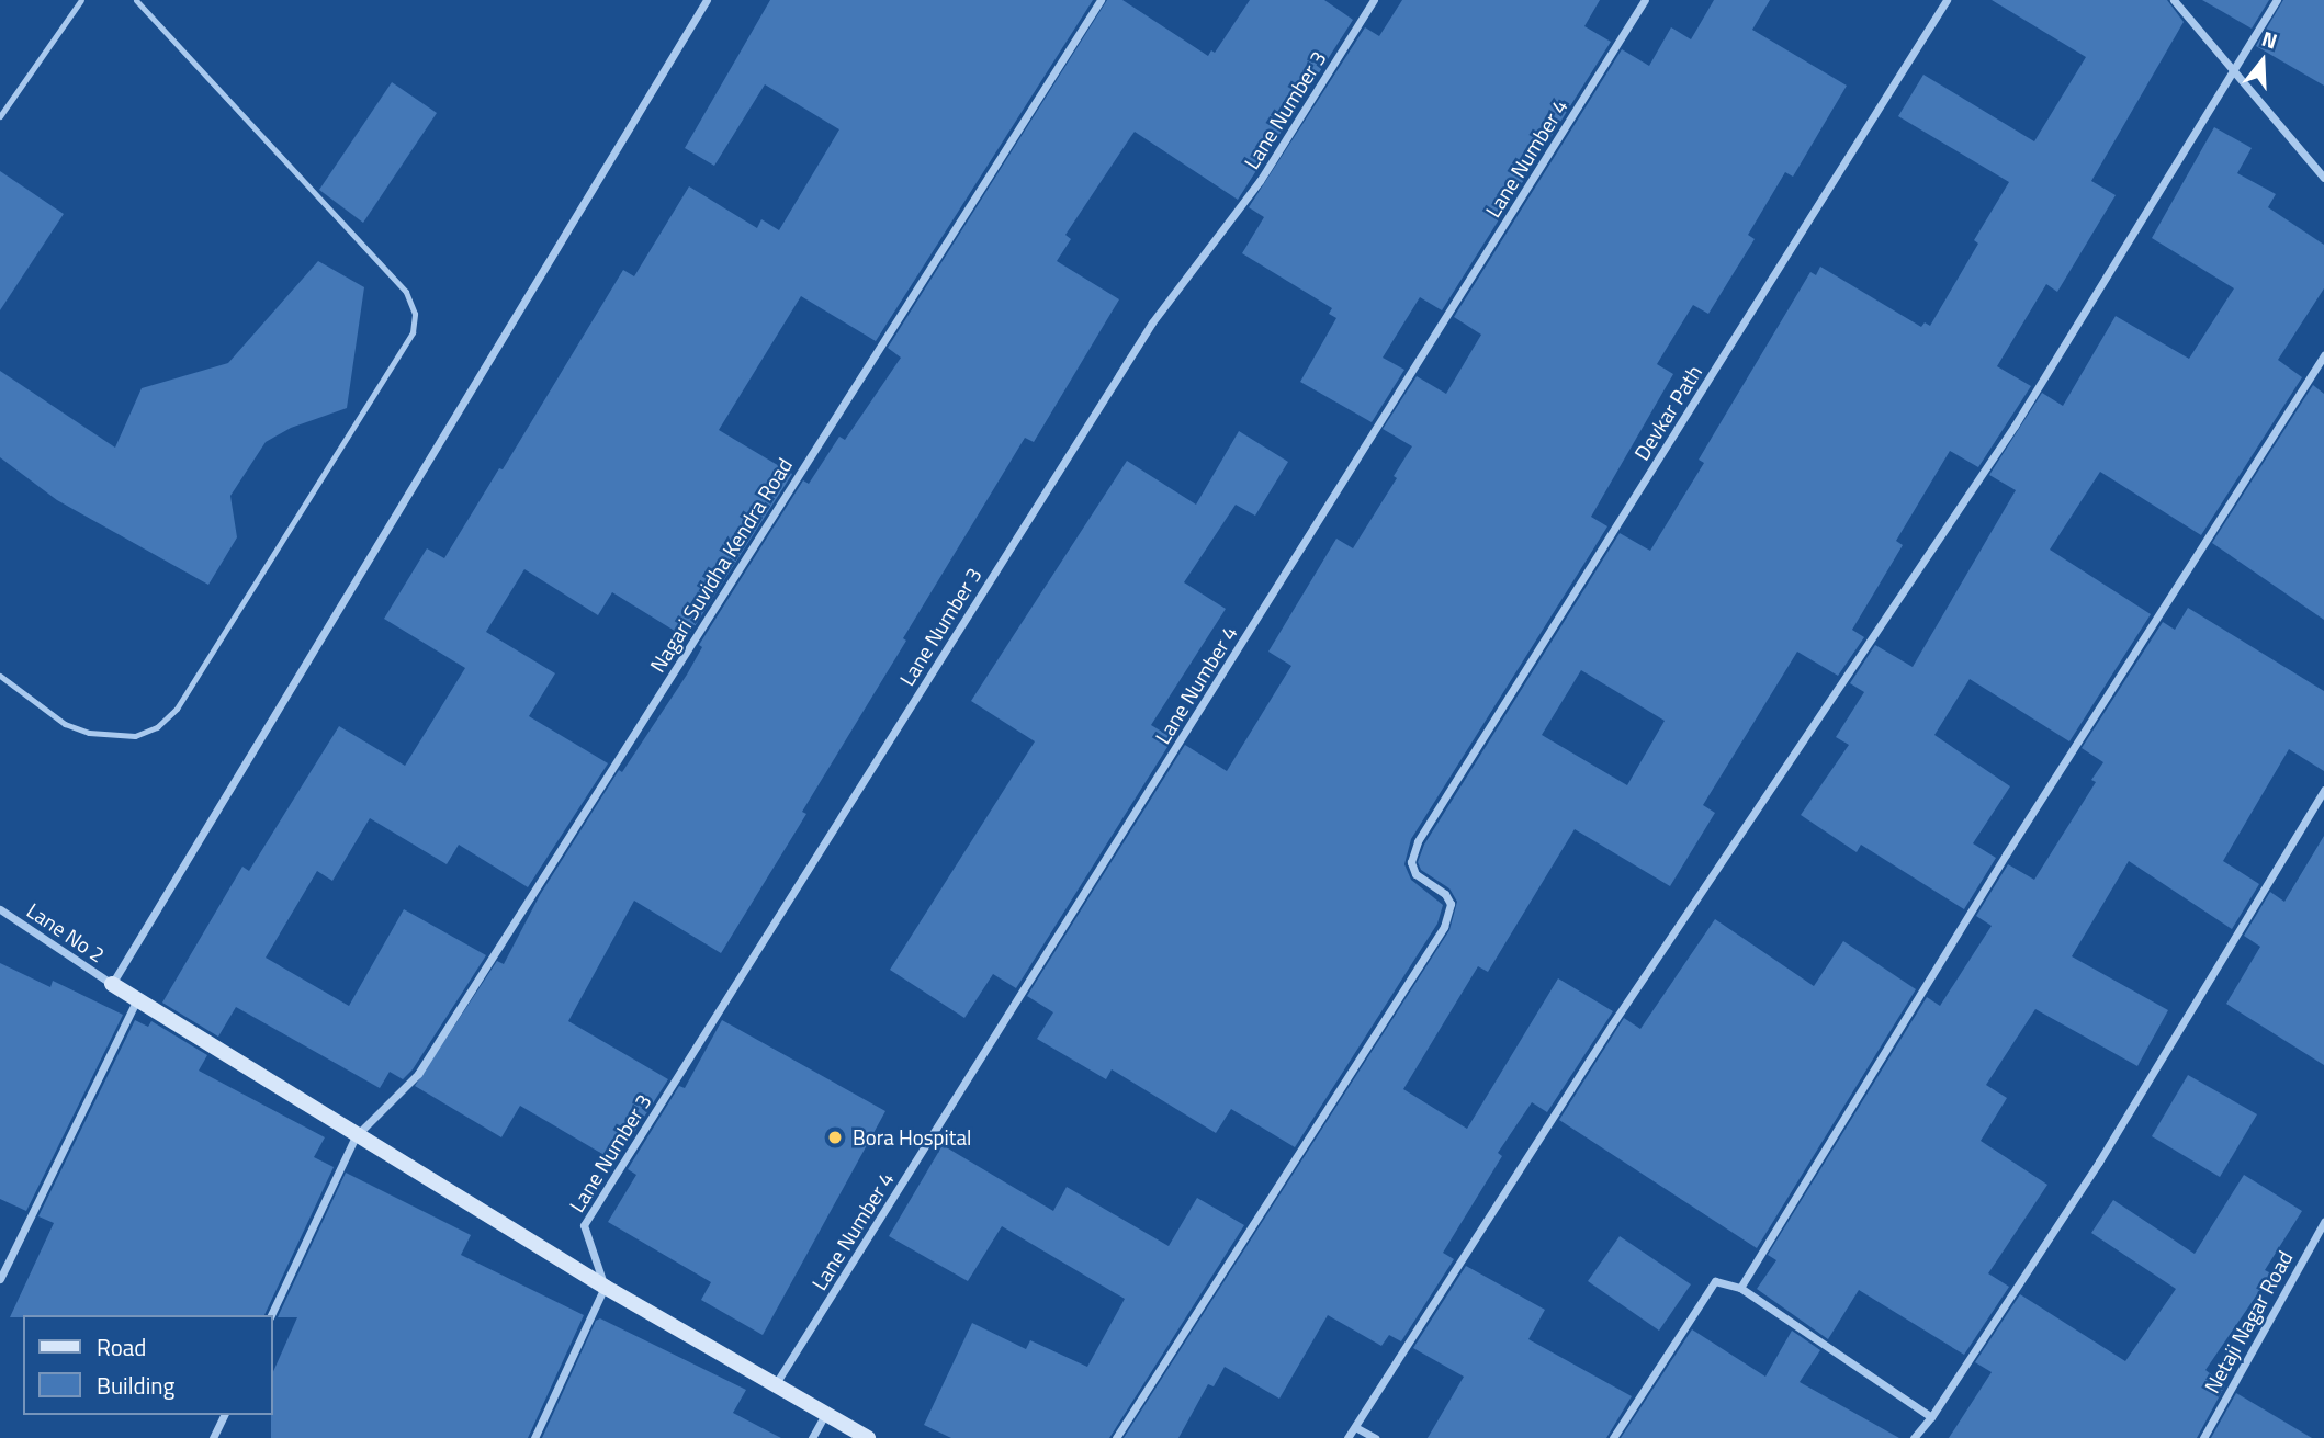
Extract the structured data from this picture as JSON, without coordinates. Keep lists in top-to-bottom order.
{
  "streets": {
    "street": [
      "Lane Number 3",
      "Lane Number 4",
      "Devkar Path",
      "Nagari Suvidha Kendra Road",
      "Lane No 2",
      "Netaji Nagar Road"
    ]
  },
  "places": ["Bora Hospital"],
  "legend": ["Road", "Building"],
  "north": "top"
}
